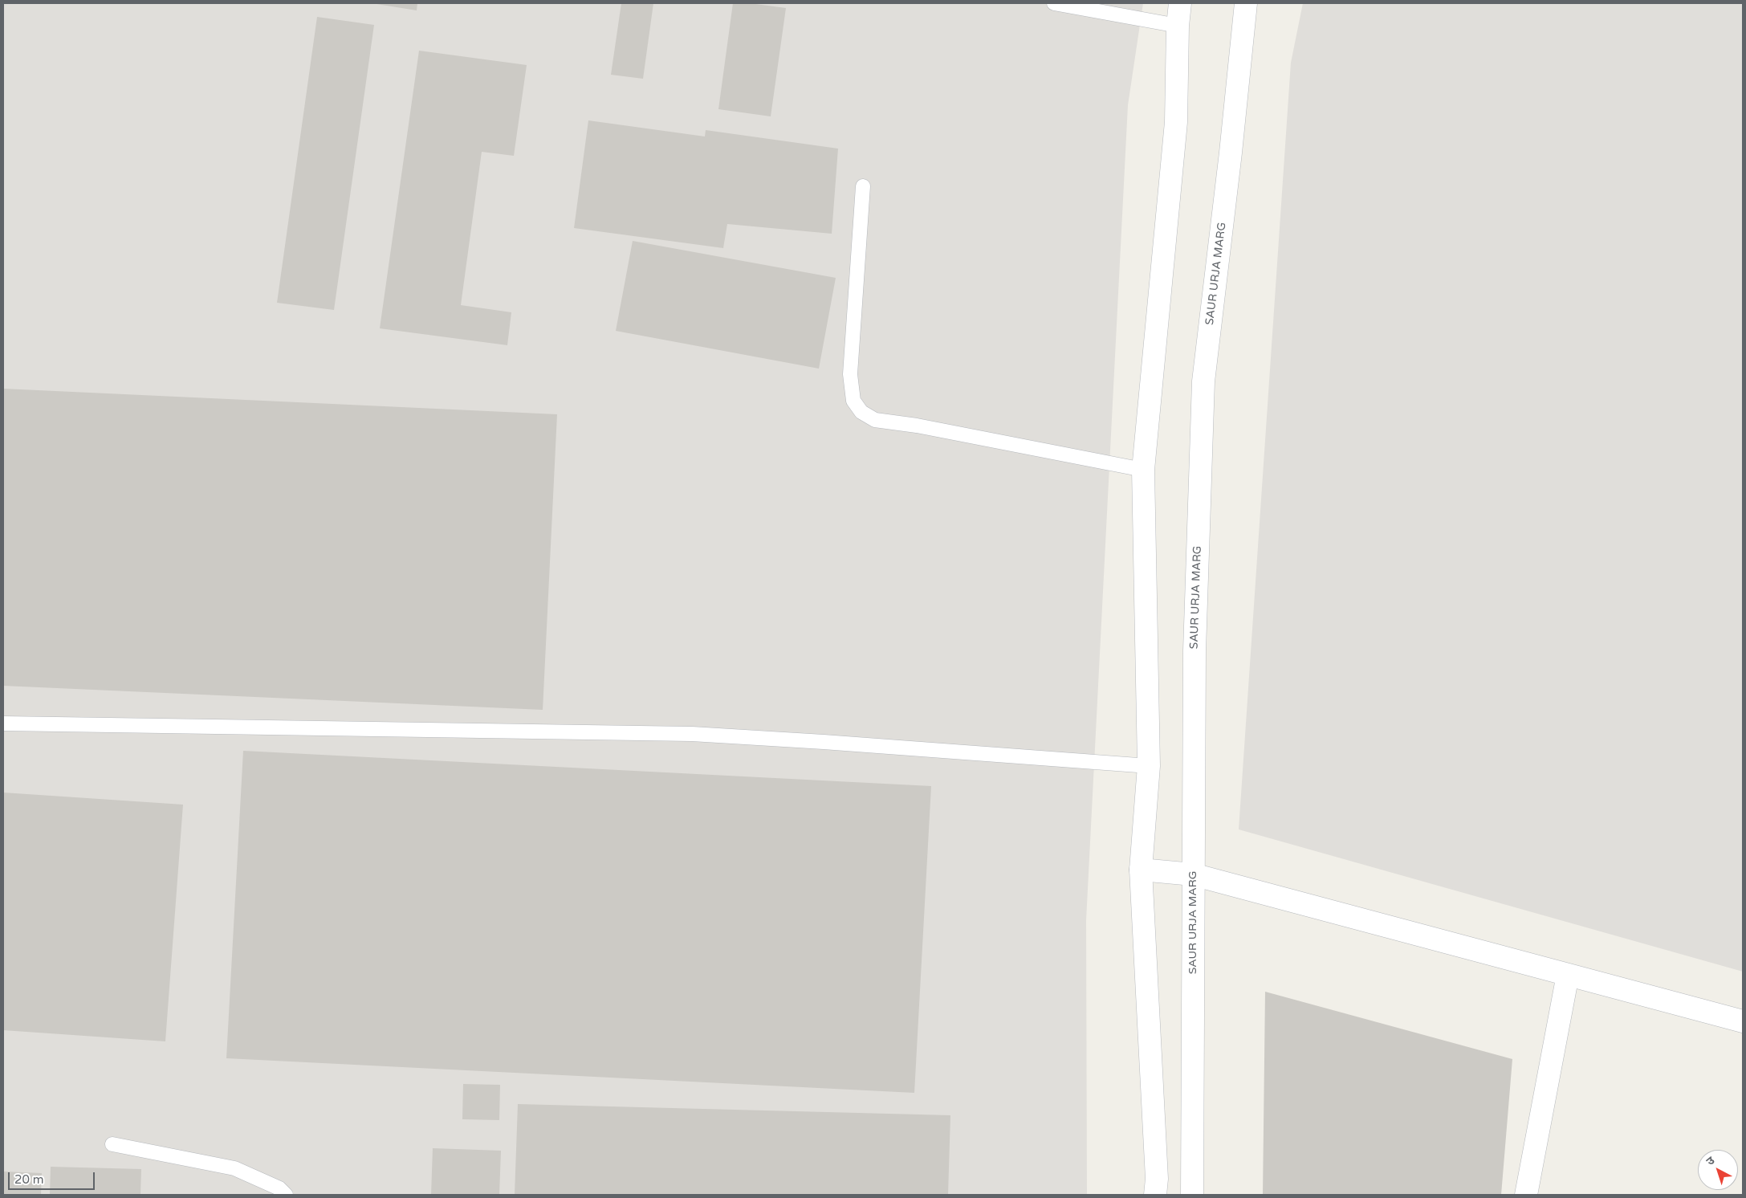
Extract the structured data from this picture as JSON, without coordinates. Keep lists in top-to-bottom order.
{
  "streets": {
    "street": ["SAUR URJA MARG"]
  },
  "scale_bar": "20 m",
  "north": "top left"
}
